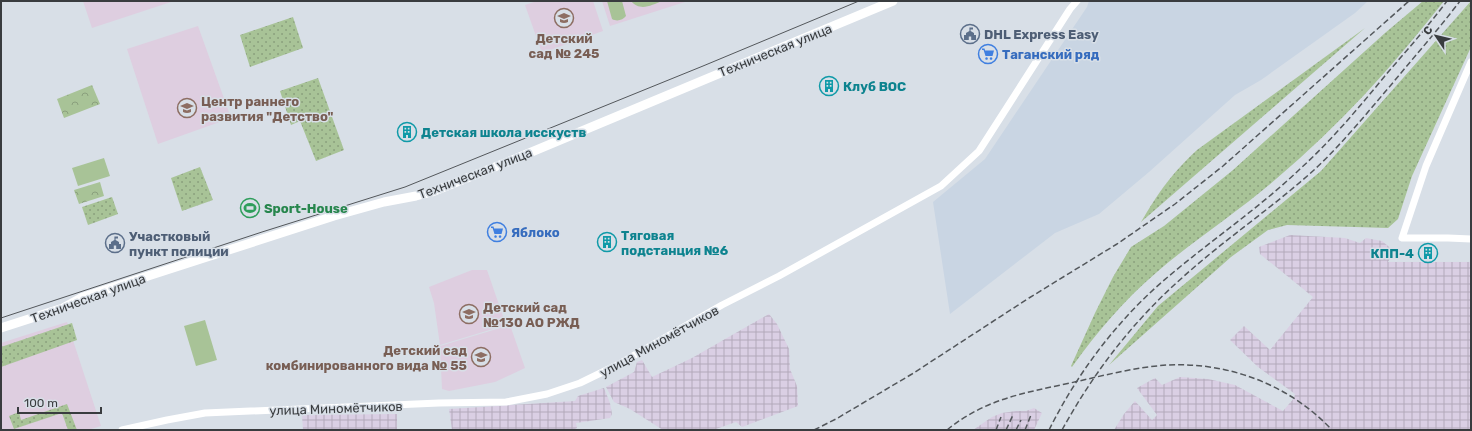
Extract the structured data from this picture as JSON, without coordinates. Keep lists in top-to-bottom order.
{
  "streets": {
    "main road": ["Техническая улица"],
    "street": ["улица Миномётчиков"]
  },
  "places": {
    "school or university": [
      "Детский сад № 245",
      "Центр раннего развития \"Детство\"",
      "Детский сад №130 АО РЖД",
      "Детский сад комбинированного вида № 55"
    ],
    "public building": ["DHL Express Easy", "Участковый пункт полиции"],
    "supermarket": ["Таганский ряд", "Яблоко"],
    "building": [
      "Клуб ВОС",
      "Детская школа исскуств",
      "Тяговая подстанция №6",
      "КПП-4"
    ],
    "sports": ["Sport-House"]
  },
  "scale_bar": "100 m",
  "north": "top left"
}
